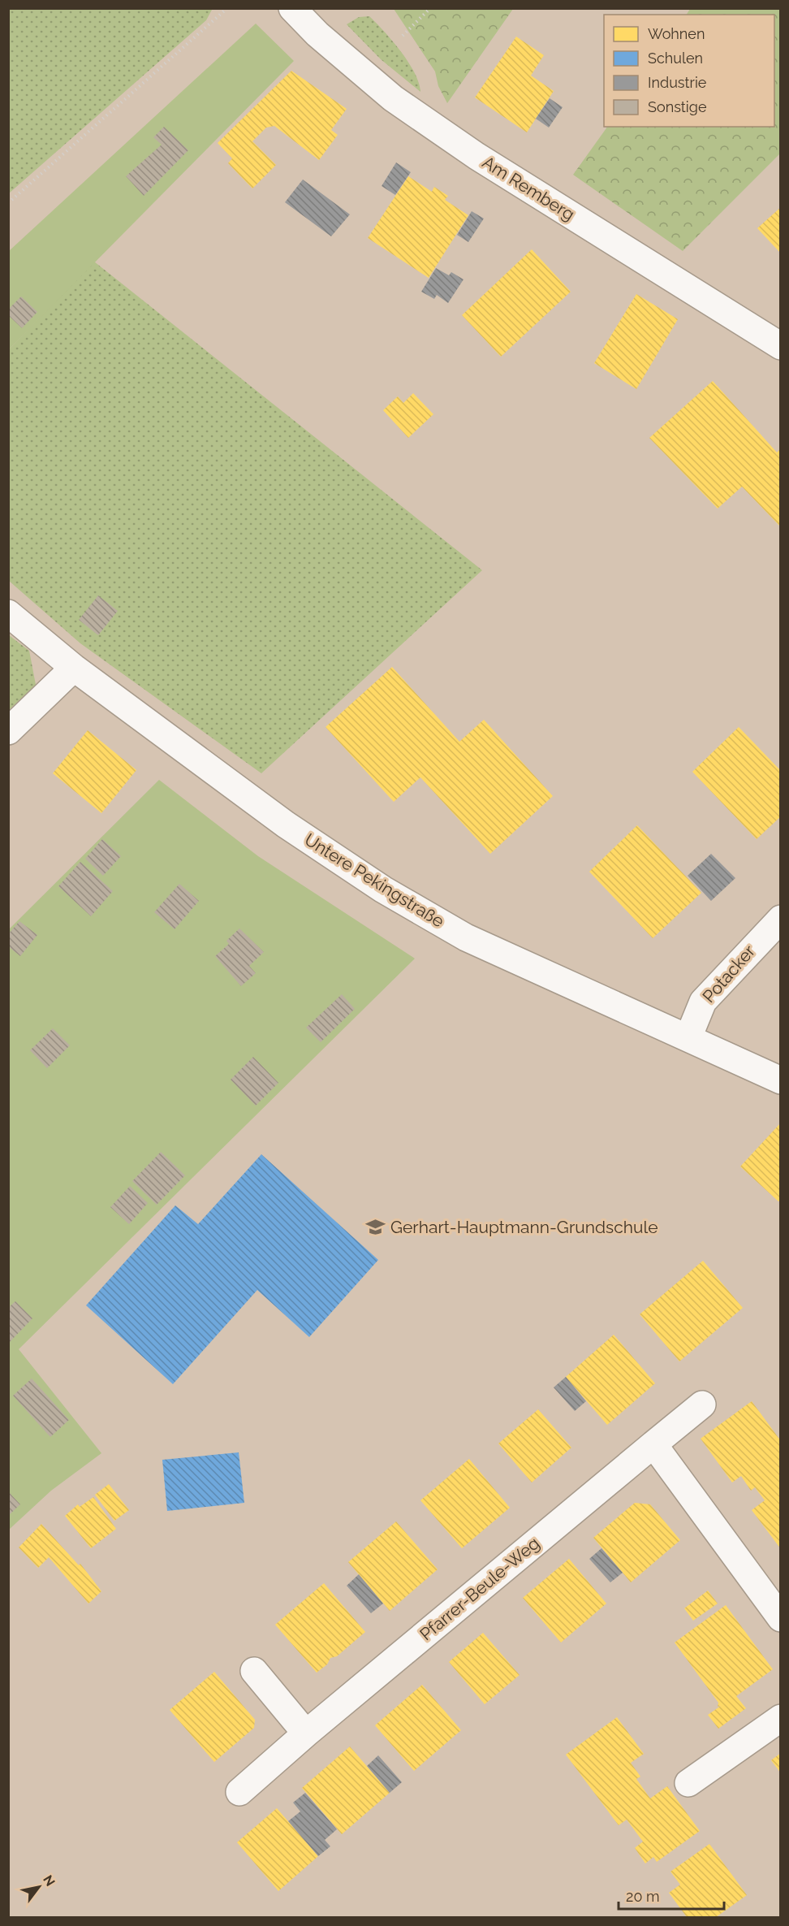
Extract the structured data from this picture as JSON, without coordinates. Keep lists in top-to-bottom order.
{
  "streets": {
    "street": [
      "Am Remberg",
      "Untere Pekingstraße",
      "Potacker",
      "Pfarrer-Beule-Weg"
    ]
  },
  "crossings": [
    ["Untere Pekingstraße", "Potacker"]
  ],
  "places": {
    "school or university": ["Gerhart-Hauptmann-Grundschule"]
  },
  "legend": [
    "Wohnen",
    "Schulen",
    "Industrie",
    "Sonstige"
  ],
  "scale_bar": "20 m",
  "north": "top right"
}
